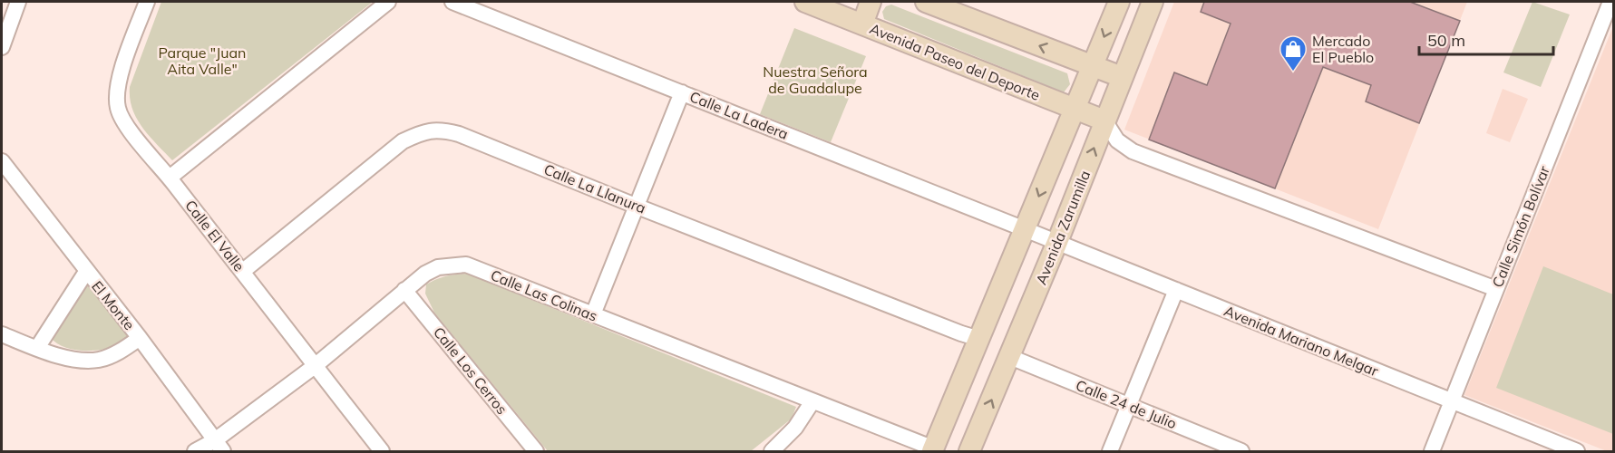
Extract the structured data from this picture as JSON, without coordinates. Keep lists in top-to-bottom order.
{
  "streets": {
    "main road": ["Avenida Paseo del Deporte", "Avenida Zarumilla"],
    "street": [
      "Calle La Ladera",
      "Calle La Llanura",
      "Calle Simón Bolívar",
      "Calle El Valle",
      "Calle Las Colinas",
      "El Monte",
      "Avenida Mariano Melgar",
      "Calle Los Cerros",
      "Calle 24 de Julio"
    ]
  },
  "crossings": [
    ["Avenida Paseo del Deporte", "Avenida Zarumilla"],
    ["Calle La Ladera", "Avenida Mariano Melgar"],
    ["Calle La Llanura", "Calle El Valle"],
    ["Calle Simón Bolívar", "Avenida Mariano Melgar"],
    ["Avenida Zarumilla", "Avenida Mariano Melgar"],
    ["Avenida Zarumilla", "Calle 24 de Julio"],
    ["Calle El Valle", "Calle Las Colinas"],
    ["Calle Las Colinas", "El Monte"],
    ["Calle Las Colinas", "Calle Los Cerros"]
  ],
  "parks": ["Parque \"Juan Aita Valle\"", "Nuestra Señora de Guadalupe"],
  "places": {
    "shop": ["Mercado El Pueblo"]
  },
  "scale_bar": "50 m"
}
